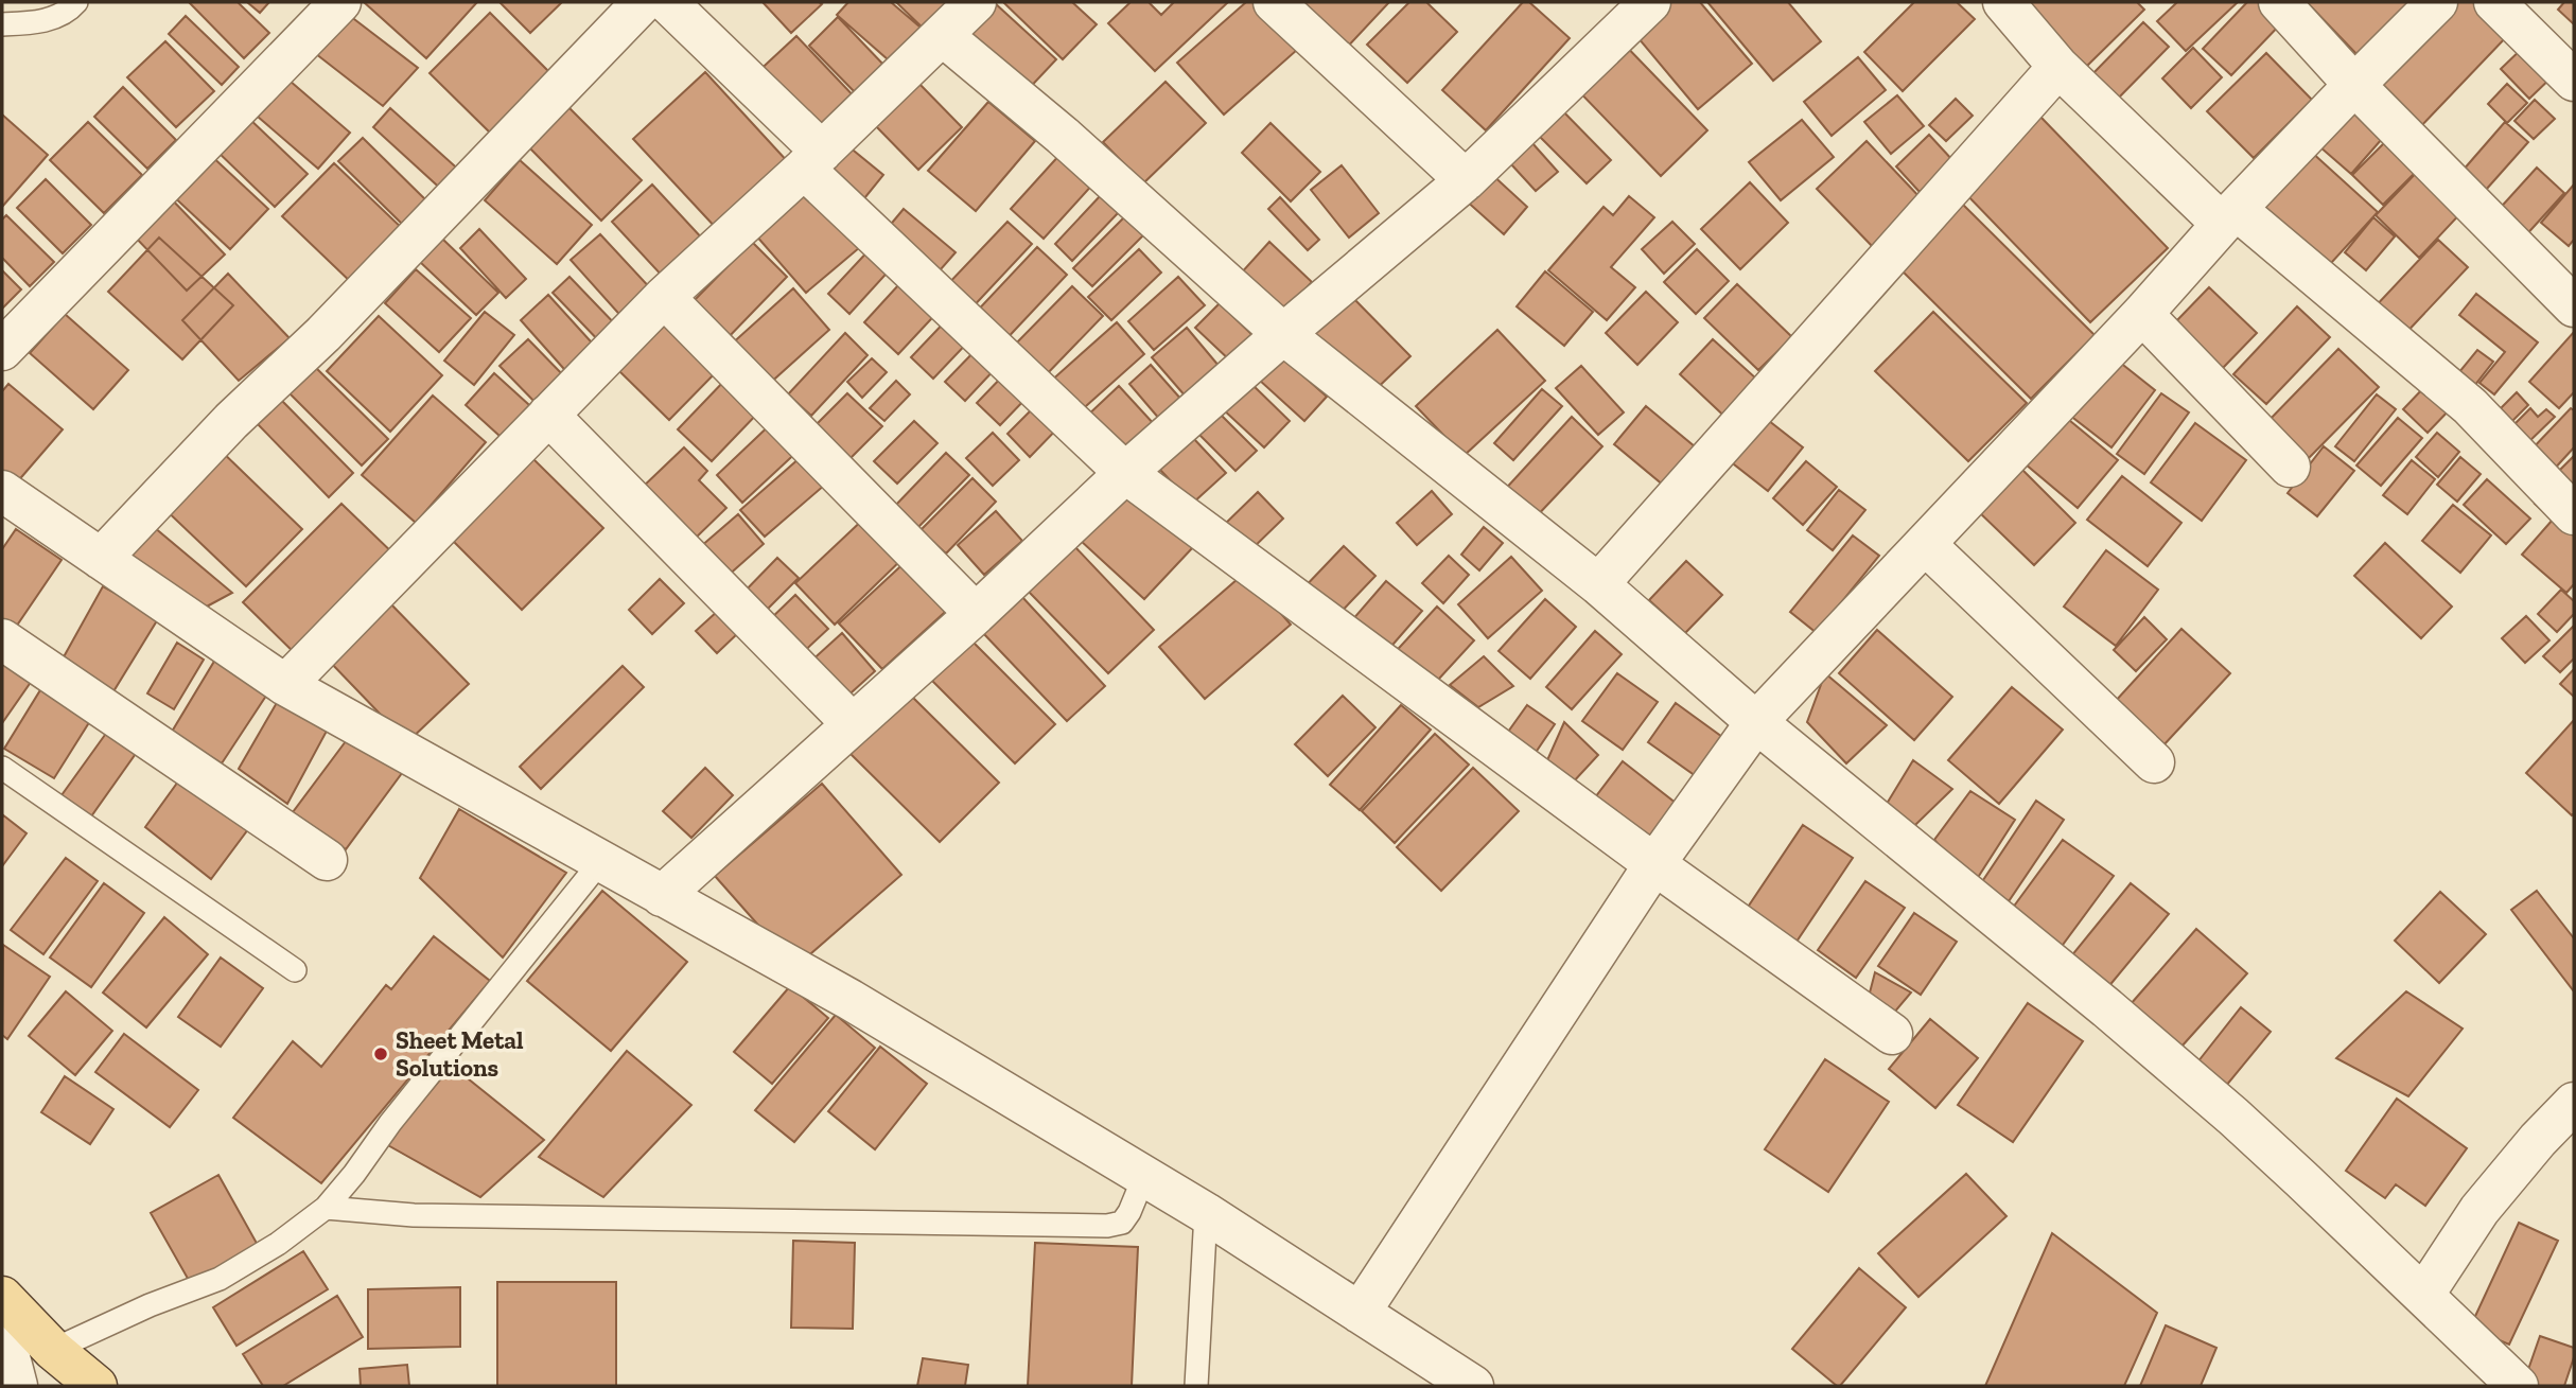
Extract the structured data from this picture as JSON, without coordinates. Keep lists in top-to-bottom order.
{
  "places": ["Sheet Metal Solutions"]
}
